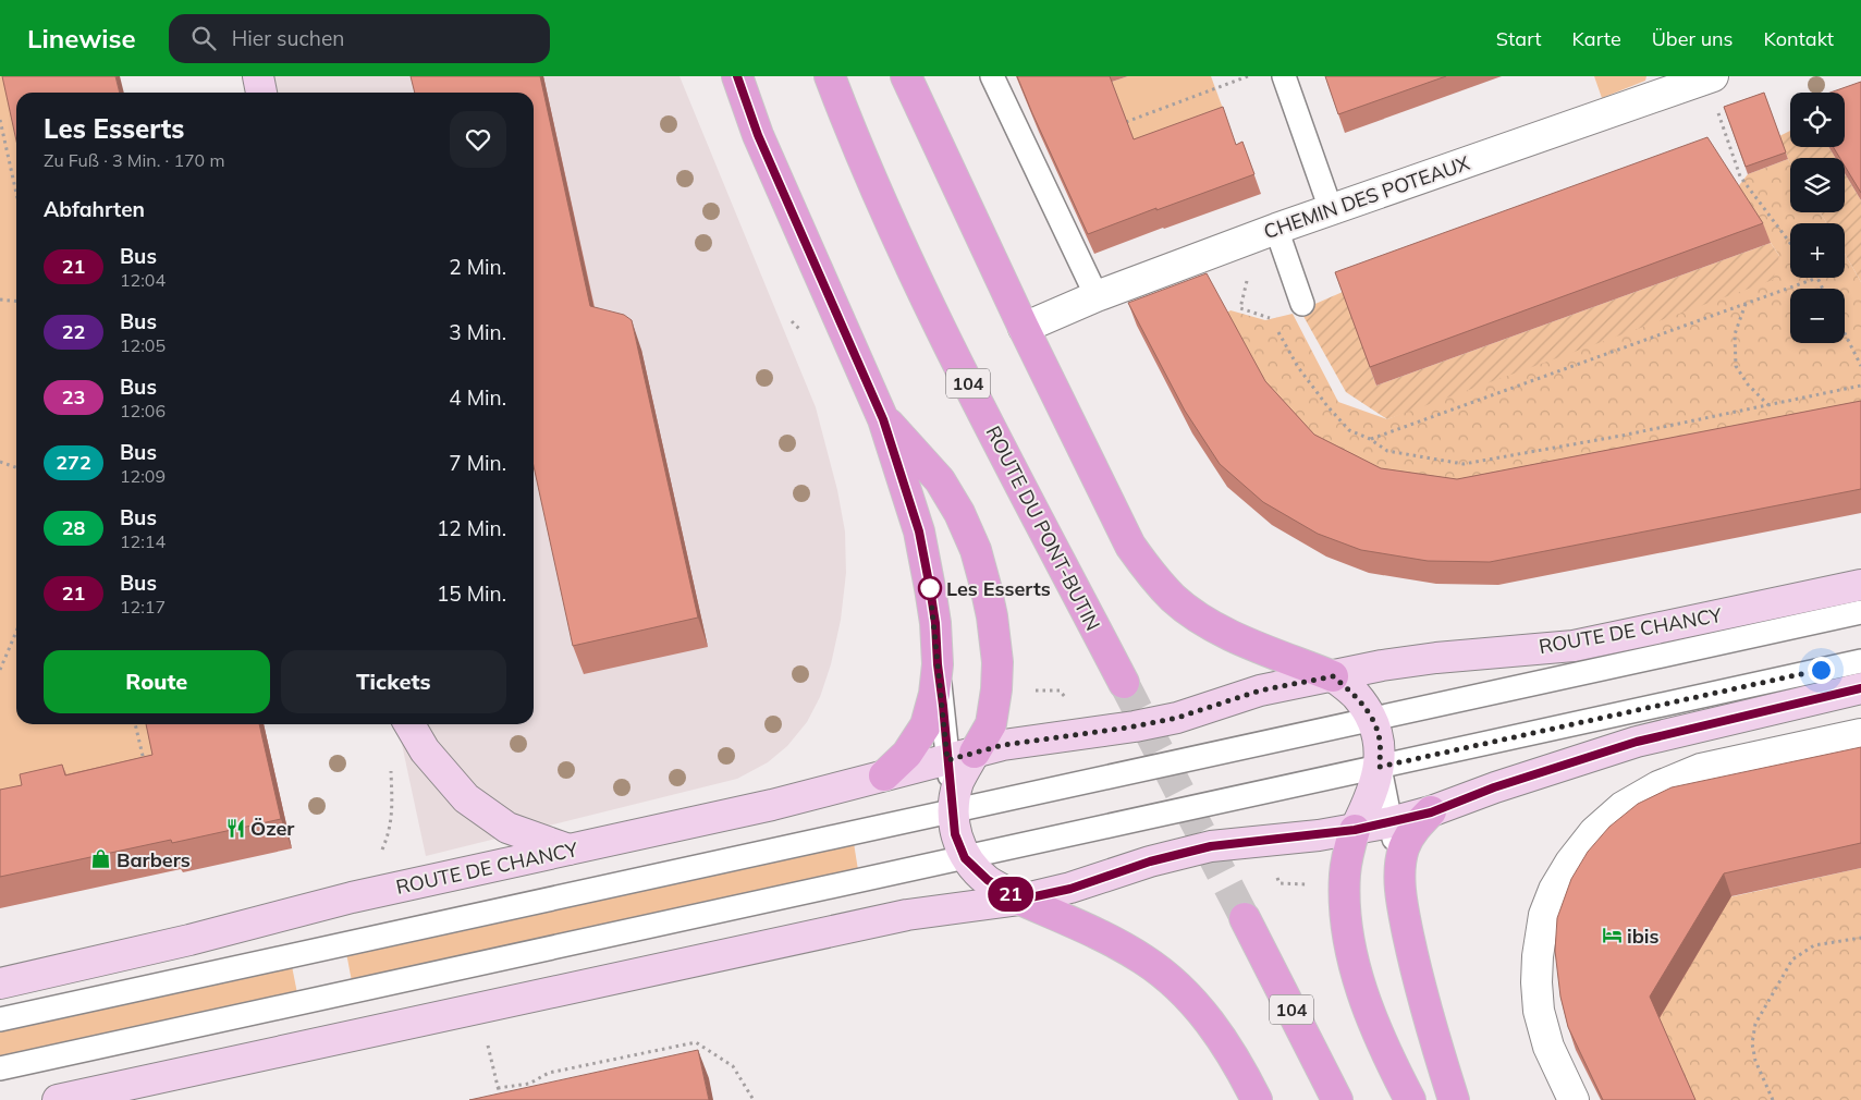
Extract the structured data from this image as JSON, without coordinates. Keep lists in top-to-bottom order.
{
  "streets": {
    "main road": ["104", "ROUTE DU PONT-BUTIN", "ROUTE DE CHANCY"],
    "street": ["CHEMIN DES POTEAUX"]
  },
  "places": {
    "other": ["Les Esserts"],
    "restaurant": ["Özer"],
    "shop": ["Barbers"],
    "hotel": ["ibis"]
  },
  "lines": ["bus line 21"],
  "page": {
    "header": "Linewise",
    "search": "Hier suchen",
    "nav": [
      "Start",
      "Karte",
      "Über uns",
      "Kontakt"
    ],
    "on_map": "21",
    "map_buttons": ["+", "−"],
    "heading": [
      ["Les Esserts", "Zu Fuß · 3 Min. · 170 m"],
      "Abfahrten"
    ],
    "list": [
      {
        "mark": "21",
        "name": "Bus",
        "note": "12:04",
        "value": "2 Min."
      },
      {
        "mark": "22",
        "name": "Bus",
        "note": "12:05",
        "value": "3 Min."
      },
      {
        "mark": "23",
        "name": "Bus",
        "note": "12:06",
        "value": "4 Min."
      },
      {
        "mark": "272",
        "name": "Bus",
        "note": "12:09",
        "value": "7 Min."
      },
      {
        "mark": "28",
        "name": "Bus",
        "note": "12:14",
        "value": "12 Min."
      },
      {
        "mark": "21",
        "name": "Bus",
        "note": "12:17",
        "value": "15 Min."
      }
    ],
    "buttons": ["Route", "Tickets"]
  }
}
